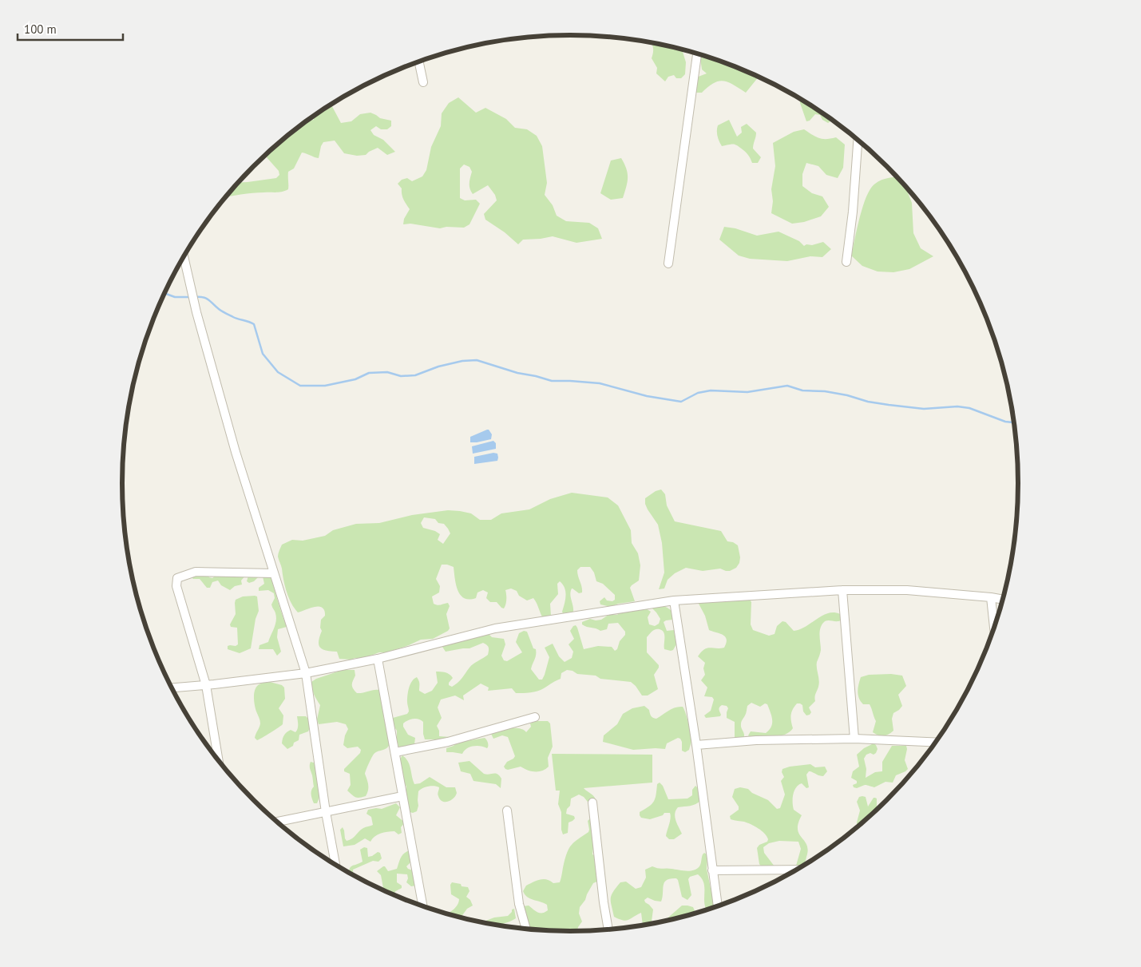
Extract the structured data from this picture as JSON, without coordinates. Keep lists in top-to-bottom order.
{
  "scale_bar": "100 m"
}
